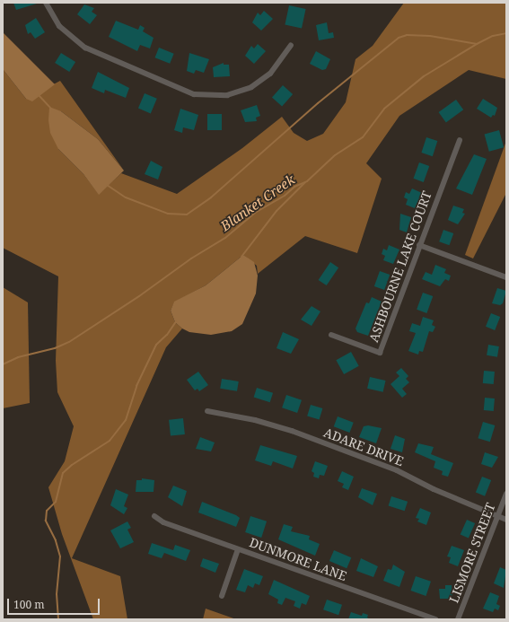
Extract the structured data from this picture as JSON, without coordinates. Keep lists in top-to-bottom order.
{
  "streets": {
    "street": [
      "ASHBOURNE LAKE COURT",
      "ADARE DRIVE",
      "LISMORE STREET",
      "DUNMORE LANE"
    ]
  },
  "crossings": [
    ["ADARE DRIVE", "LISMORE STREET"]
  ],
  "water": ["Blanket Creek"],
  "scale_bar": "100 m"
}
